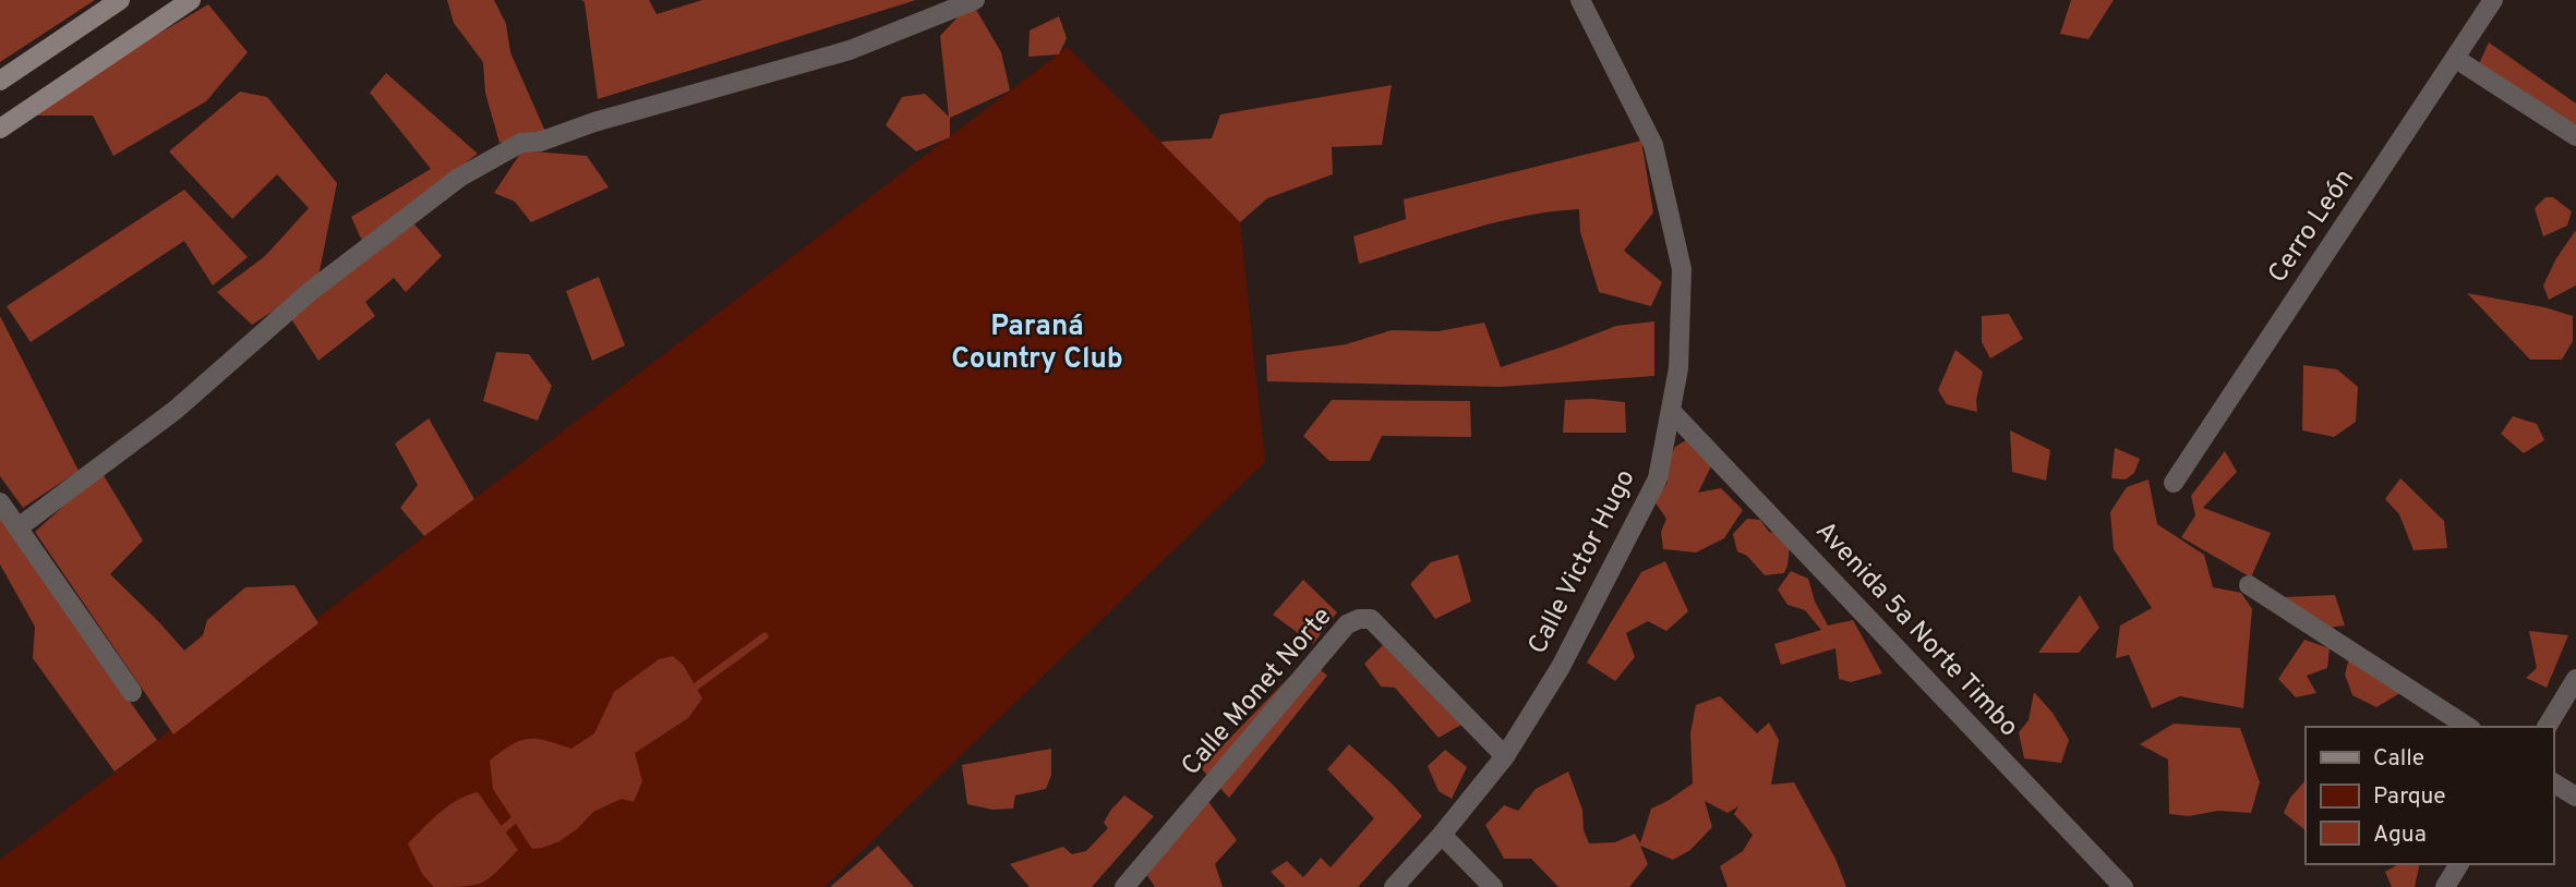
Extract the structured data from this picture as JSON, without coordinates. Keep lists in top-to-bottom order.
{
  "streets": {
    "street": [
      "Cerro León",
      "Calle Victor Hugo",
      "Avenida 5a Norte Timbo",
      "Calle Monet Norte"
    ]
  },
  "crossings": [
    ["Calle Victor Hugo", "Avenida 5a Norte Timbo"],
    ["Calle Victor Hugo", "Calle Monet Norte"]
  ],
  "districts": ["Paraná Country Club"],
  "legend": ["Calle", "Parque", "Agua"]
}
